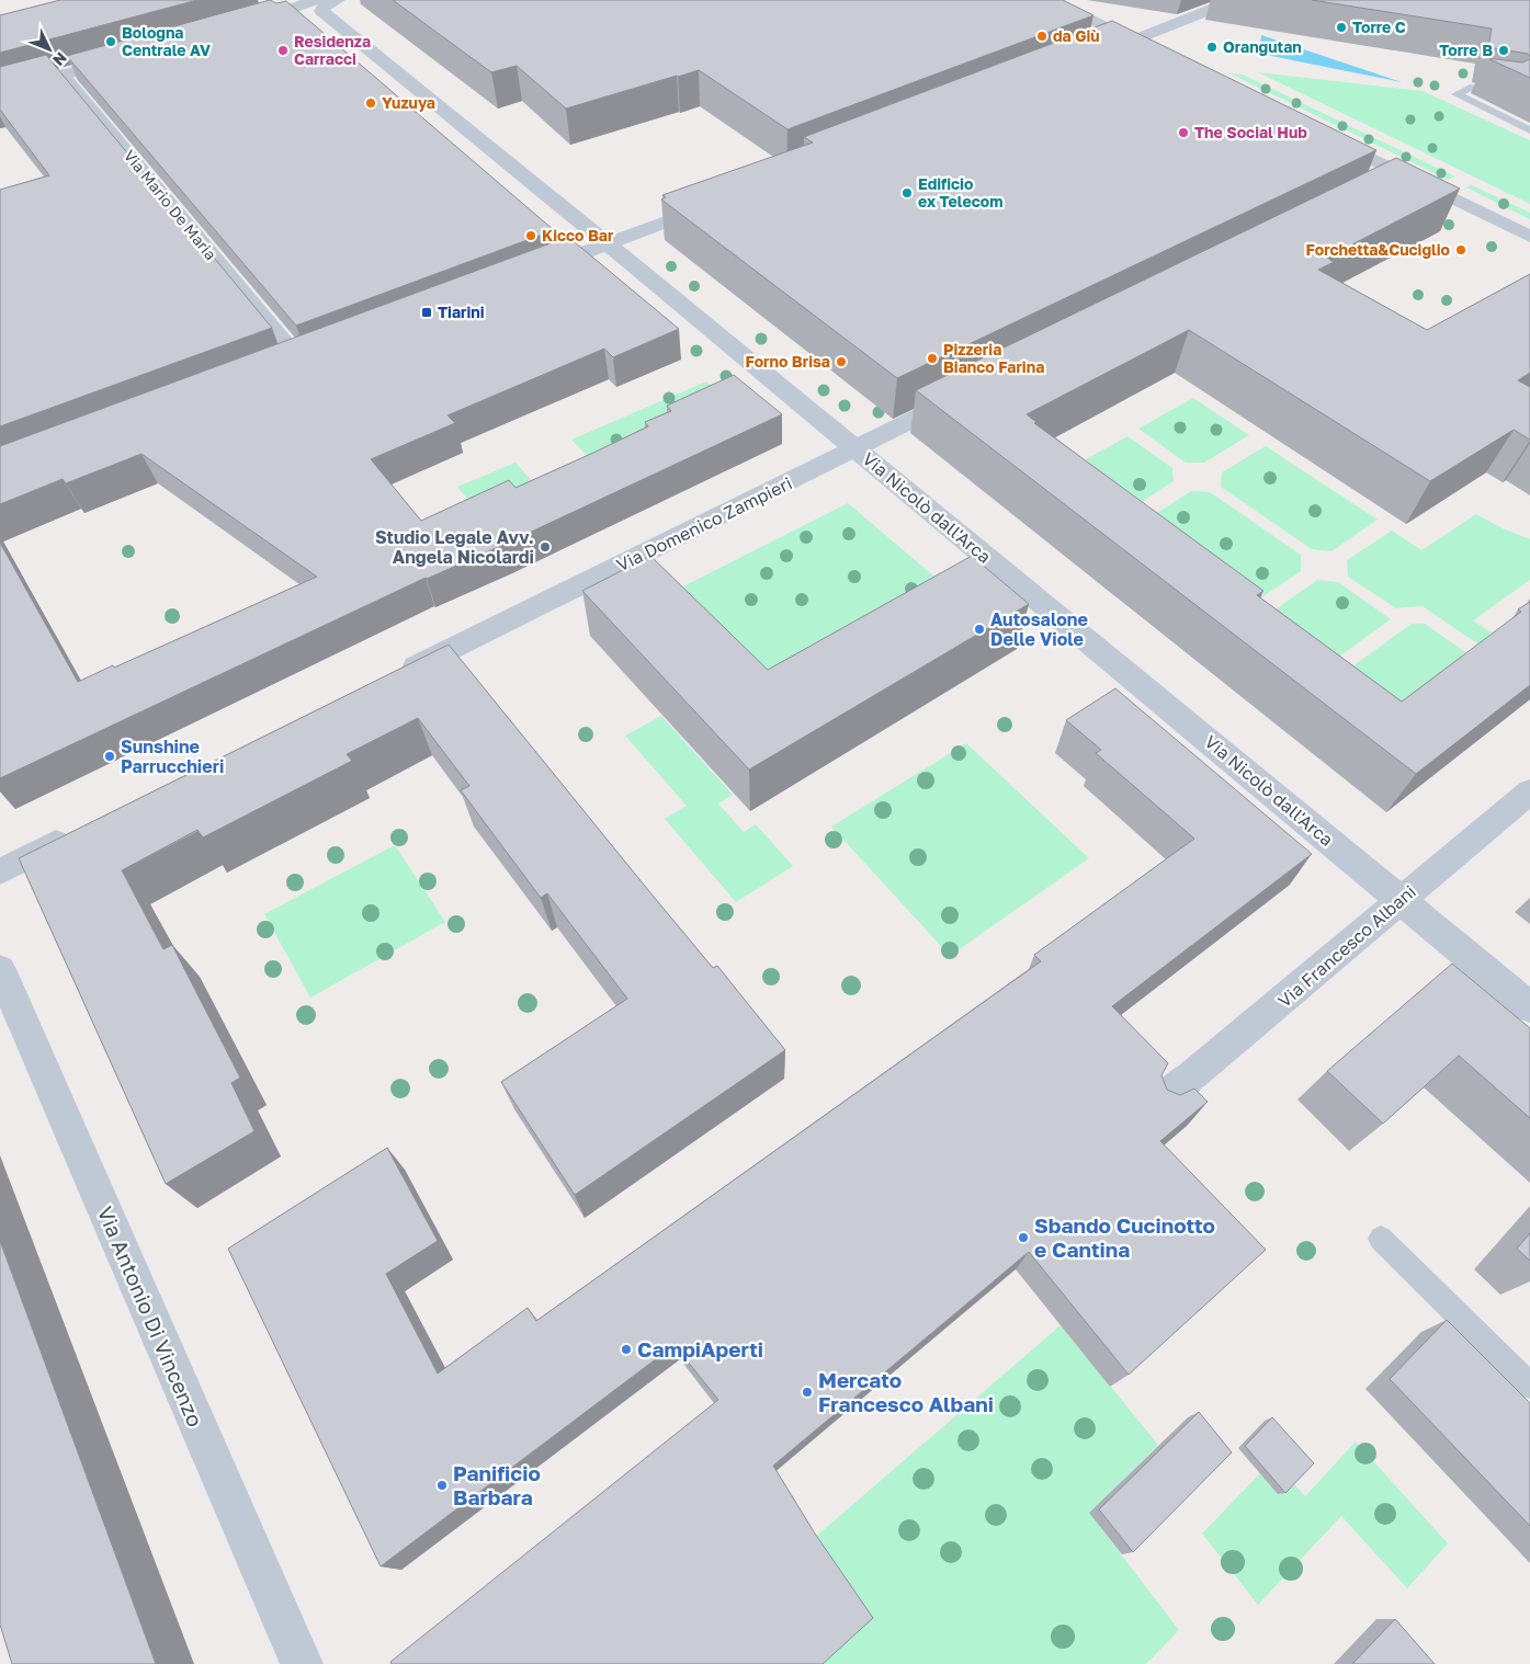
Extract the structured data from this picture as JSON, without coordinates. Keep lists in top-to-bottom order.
{
  "streets": {
    "street": [
      "Via Mario De Maria",
      "Via Nicolò dall'Arca",
      "Via Domenico Zampieri",
      "Via Francesco Albani",
      "Via Antonio Di Vincenzo"
    ]
  },
  "crossings": [
    ["Via Nicolò dall'Arca", "Via Domenico Zampieri"],
    ["Via Nicolò dall'Arca", "Via Francesco Albani"]
  ],
  "places": {
    "other": [
      "Torre C",
      "da Giù",
      "Bologna Centrale AV",
      "Orangutan",
      "Residenza Carracci",
      "Torre B",
      "Yuzuya",
      "The Social Hub",
      "Edificio ex Telecom",
      "Kicco Bar",
      "Forchetta&Cuciglio",
      "Pizzeria Bianco Farina",
      "Forno Brisa",
      "Studio Legale Avv. Angela Nicolardi",
      "Autosalone Delle Viole",
      "Sunshine Parrucchieri",
      "Sbando Cucinotto e Cantina",
      "CampiAperti",
      "Mercato Francesco Albani",
      "Panificio Barbara"
    ],
    "transit": ["Tiarini"]
  },
  "north": "bottom right"
}
